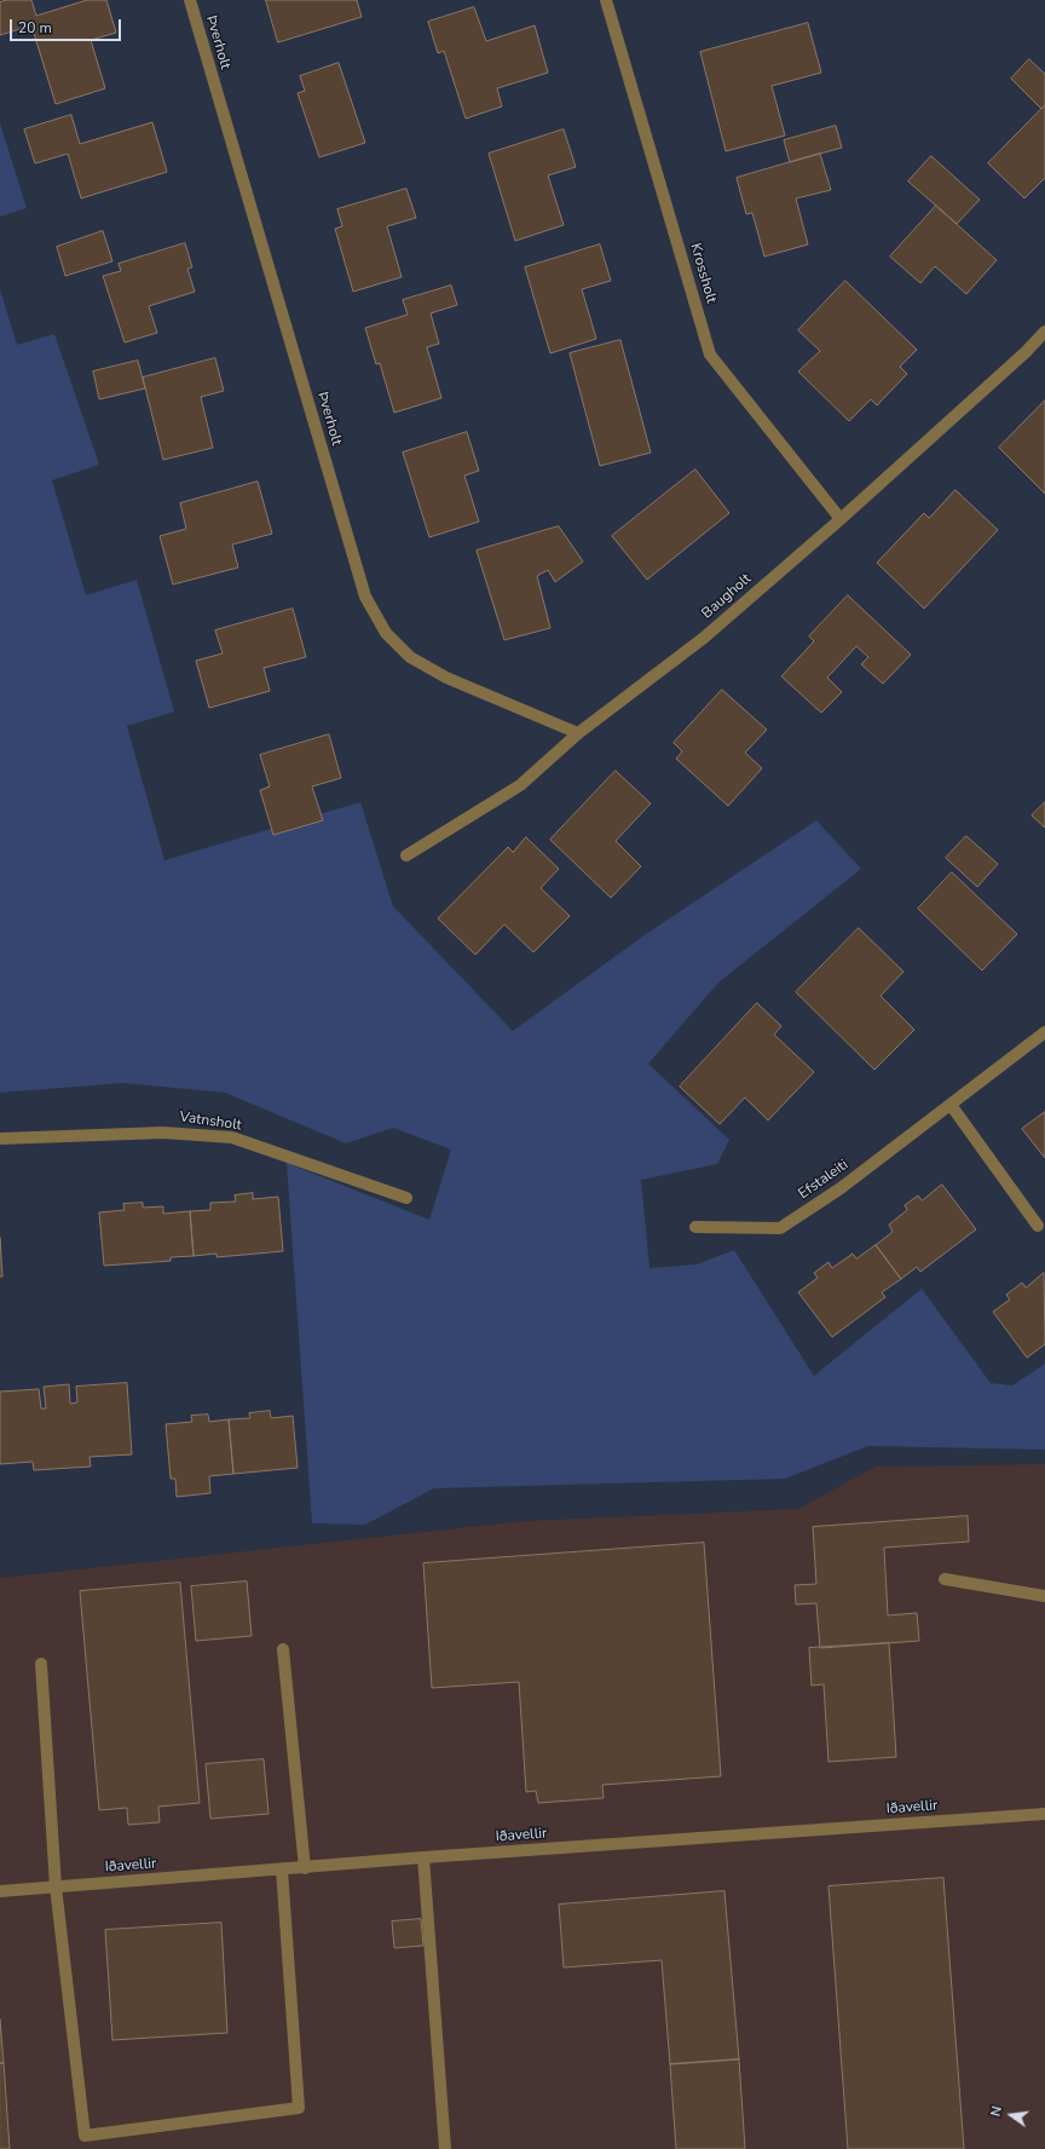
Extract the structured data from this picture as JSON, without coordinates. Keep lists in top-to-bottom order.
{
  "streets": {
    "street": [
      "Þverholt",
      "Krossholt",
      "Baugholt",
      "Vatnsholt",
      "Efstaleiti",
      "Iðavellir"
    ]
  },
  "crossings": [
    ["Þverholt", "Baugholt"],
    ["Krossholt", "Baugholt"]
  ],
  "scale_bar": "20 m",
  "north": "left"
}
